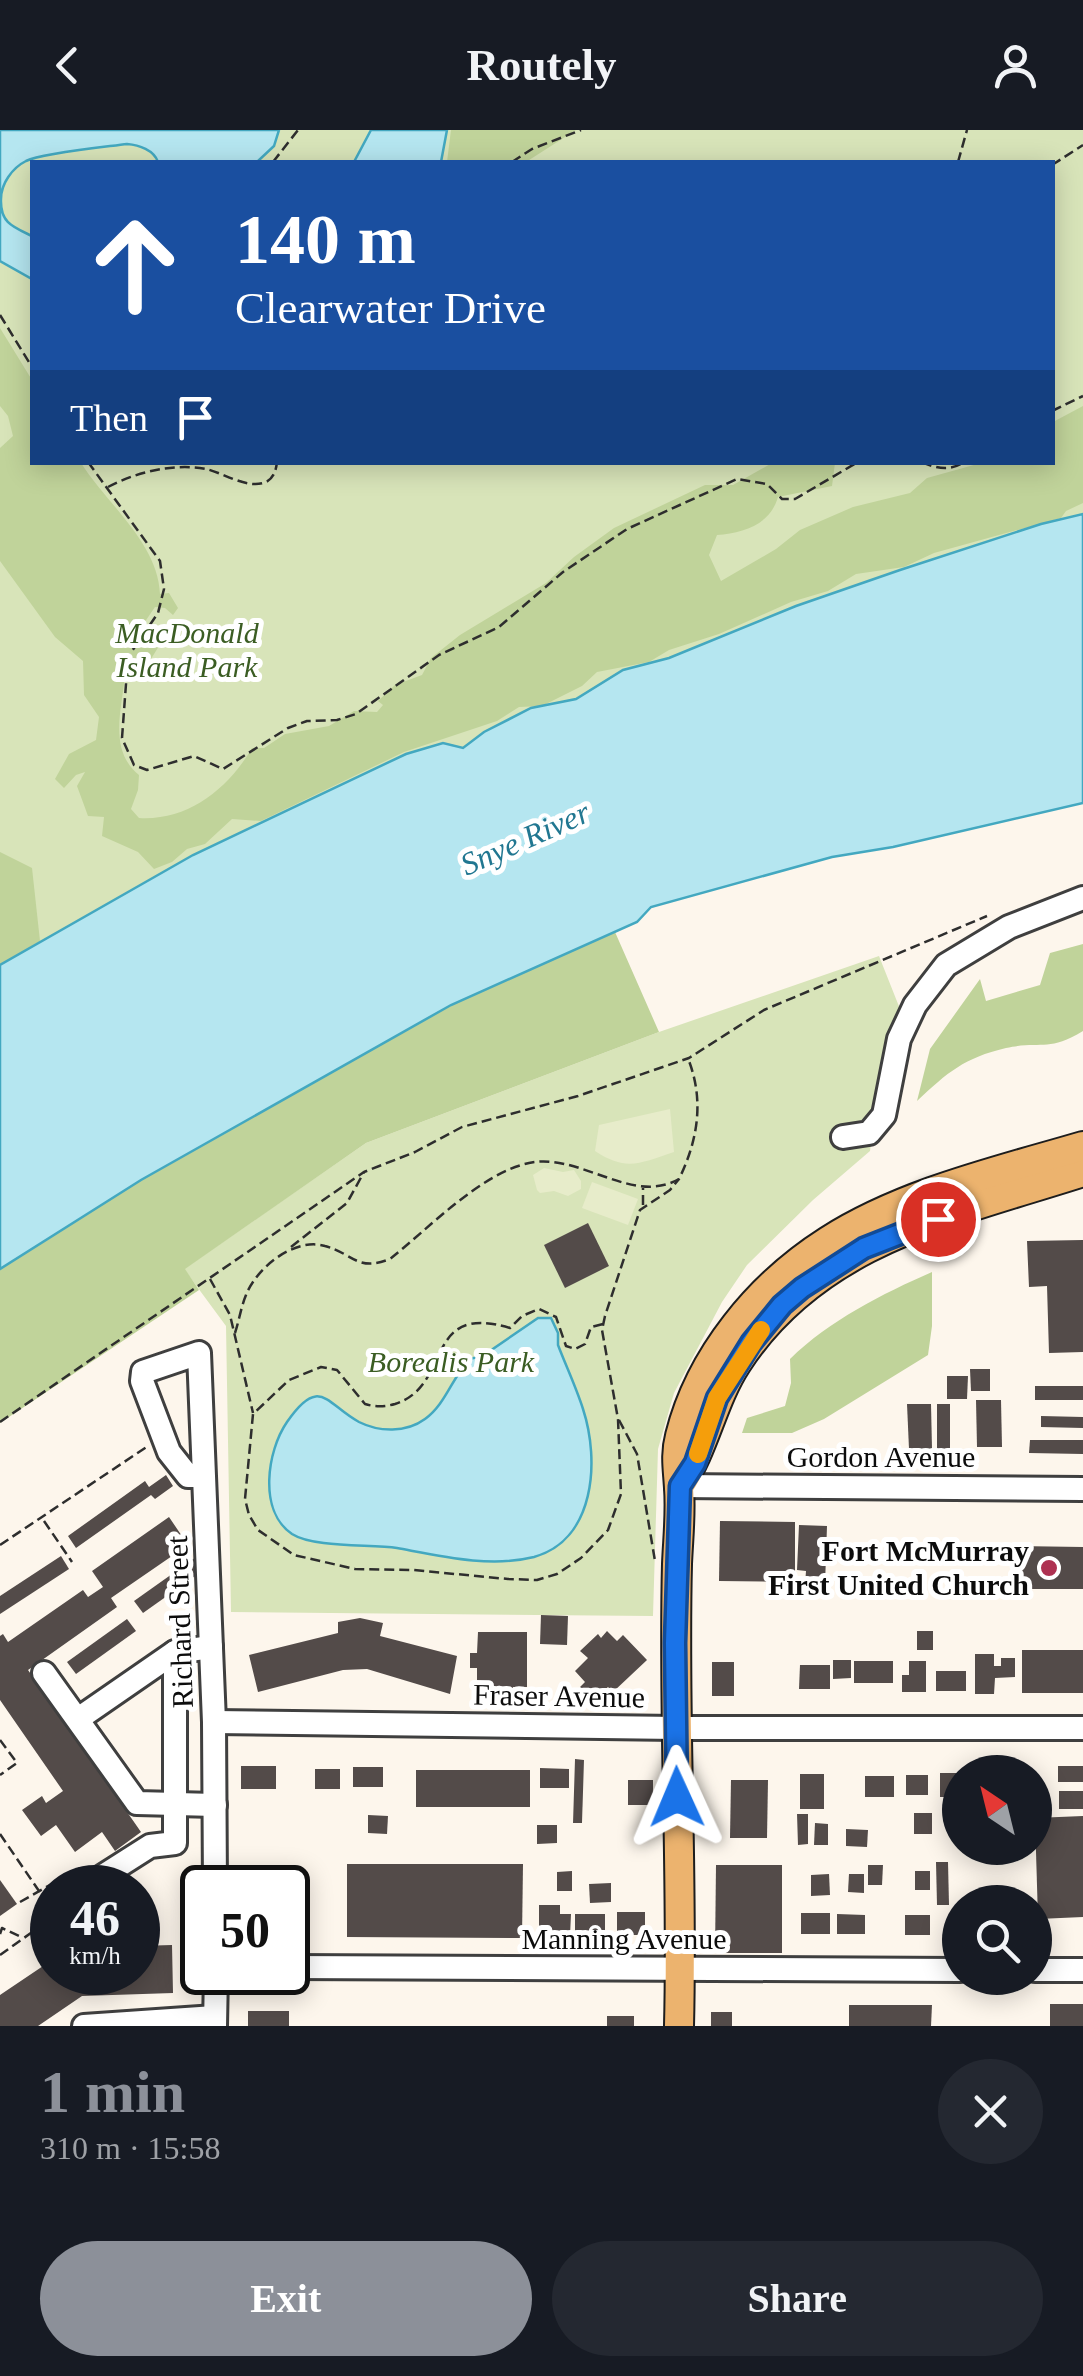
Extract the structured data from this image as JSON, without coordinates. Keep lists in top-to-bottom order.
{
  "streets": {
    "street": [
      "Gordon Avenue",
      "Richard Street",
      "Fraser Avenue",
      "Manning Avenue"
    ]
  },
  "crossings": [
    ["Richard Street", "Fraser Avenue"]
  ],
  "water": ["Snye River"],
  "parks": ["MacDonald Island Park", "Borealis Park"],
  "places": ["Fort McMurray First United Church"],
  "north": "top left",
  "page": {
    "header": "Routely",
    "turn": ["140 m", "Clearwater Drive"],
    "then": "Then",
    "speed": "46 km/h",
    "limit": "50",
    "heading": ["1 min", "310 m · 15:58"],
    "buttons": ["Exit", "Share"]
  }
}
